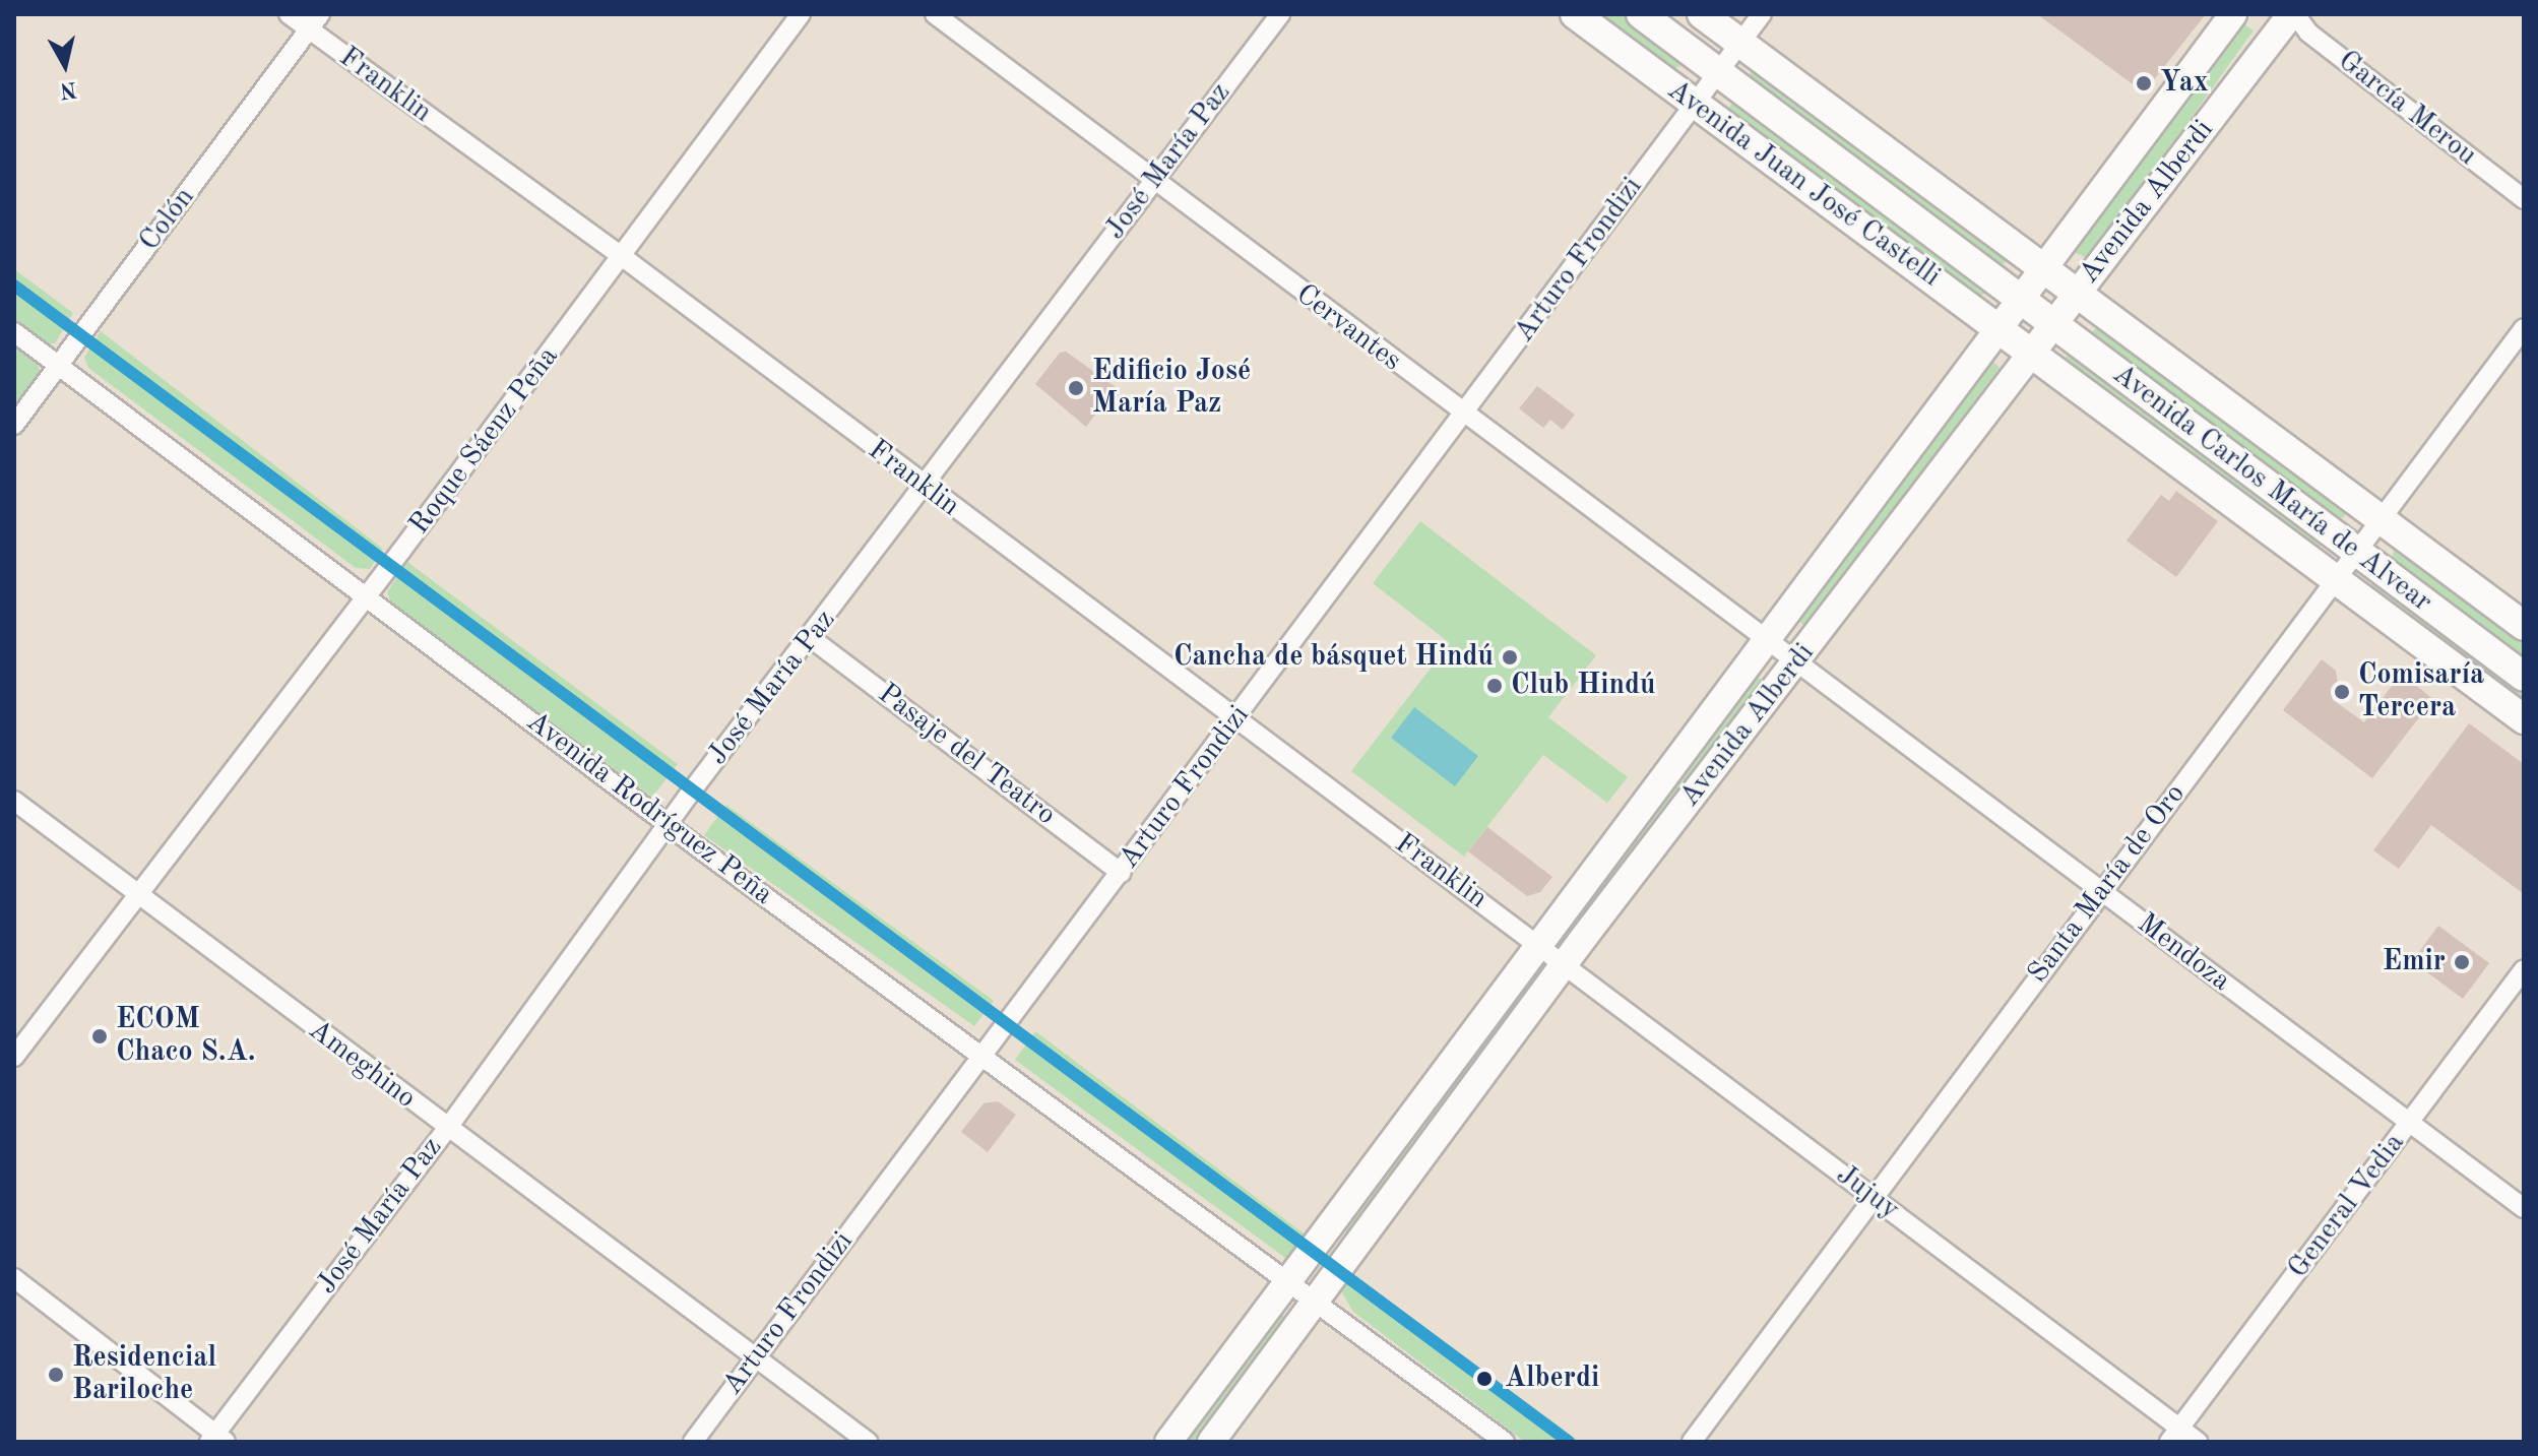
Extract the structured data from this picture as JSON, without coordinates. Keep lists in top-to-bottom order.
{
  "streets": {
    "main road": ["Avenida Juan José Castelli", "Avenida Alberdi", "Avenida Carlos María de Alvear"],
    "street": [
      "Franklin",
      "García Merou",
      "José María Paz",
      "Colón",
      "Arturo Frondizi",
      "Cervantes",
      "Roque Sáenz Peña",
      "Pasaje del Teatro",
      "Avenida Rodríguez Peña",
      "Santa María de Oro",
      "Mendoza",
      "Ameghino",
      "Jujuy",
      "General Vedia"
    ]
  },
  "crossings": [
    ["Franklin", "José María Paz"],
    ["Franklin", "Avenida Alberdi"],
    ["Franklin", "Colón"],
    ["Franklin", "Arturo Frondizi"],
    ["Franklin", "Roque Sáenz Peña"],
    ["Franklin", "Jujuy"],
    ["García Merou", "Avenida Alberdi"],
    ["José María Paz", "Cervantes"],
    ["José María Paz", "Pasaje del Teatro"],
    ["José María Paz", "Avenida Rodríguez Peña"],
    ["José María Paz", "Ameghino"],
    ["Avenida Juan José Castelli", "Avenida Alberdi"],
    ["Avenida Juan José Castelli", "Arturo Frondizi"],
    ["Avenida Juan José Castelli", "Avenida Carlos María de Alvear"],
    ["Avenida Alberdi", "Cervantes"],
    ["Avenida Alberdi", "Avenida Carlos María de Alvear"],
    ["Avenida Alberdi", "Avenida Rodríguez Peña"],
    ["Avenida Alberdi", "Mendoza"],
    ["Avenida Alberdi", "Jujuy"],
    ["Colón", "Avenida Rodríguez Peña"],
    ["Arturo Frondizi", "Cervantes"],
    ["Arturo Frondizi", "Pasaje del Teatro"],
    ["Arturo Frondizi", "Avenida Rodríguez Peña"],
    ["Arturo Frondizi", "Ameghino"],
    ["Cervantes", "Mendoza"],
    ["Roque Sáenz Peña", "Avenida Rodríguez Peña"],
    ["Roque Sáenz Peña", "Ameghino"],
    ["Avenida Carlos María de Alvear", "Santa María de Oro"],
    ["Santa María de Oro", "Mendoza"],
    ["Santa María de Oro", "Jujuy"],
    ["Mendoza", "General Vedia"],
    ["Jujuy", "General Vedia"]
  ],
  "places": [
    "Yax",
    "Edificio José María Paz",
    "Cancha de básquet Hindú",
    "Club Hindú",
    "Comisaría Tercera",
    "Emir",
    "ECOM Chaco S.A.",
    "Residencial Bariloche",
    "Alberdi"
  ],
  "north": "bottom"
}
